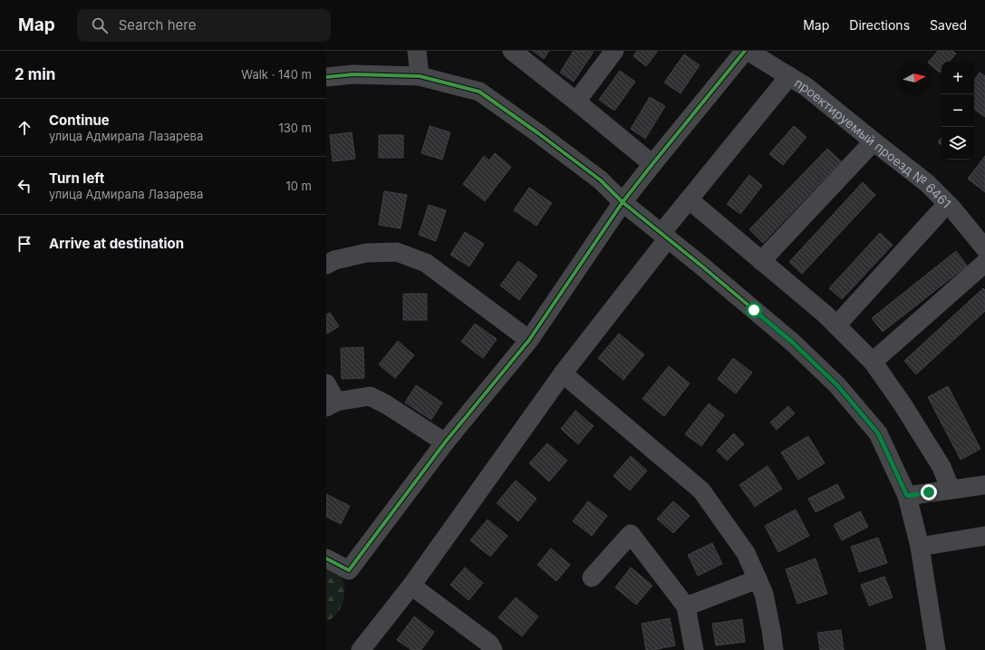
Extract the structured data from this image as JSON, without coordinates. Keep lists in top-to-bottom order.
{
  "streets": {
    "street": ["проектируемый проезд № 6461"]
  },
  "north": "right",
  "page": {
    "header": "Map",
    "search": "Search here",
    "nav": ["Map", "Directions", "Saved"],
    "heading": ["2 min", "Walk · 140 m"],
    "map_buttons": ["+", "−"],
    "list": [
      ["Continue", "улица Адмирала Лазарева", "130 m"],
      ["Turn left", "улица Адмирала Лазарева", "10 m"],
      "Arrive at destination"
    ]
  }
}
